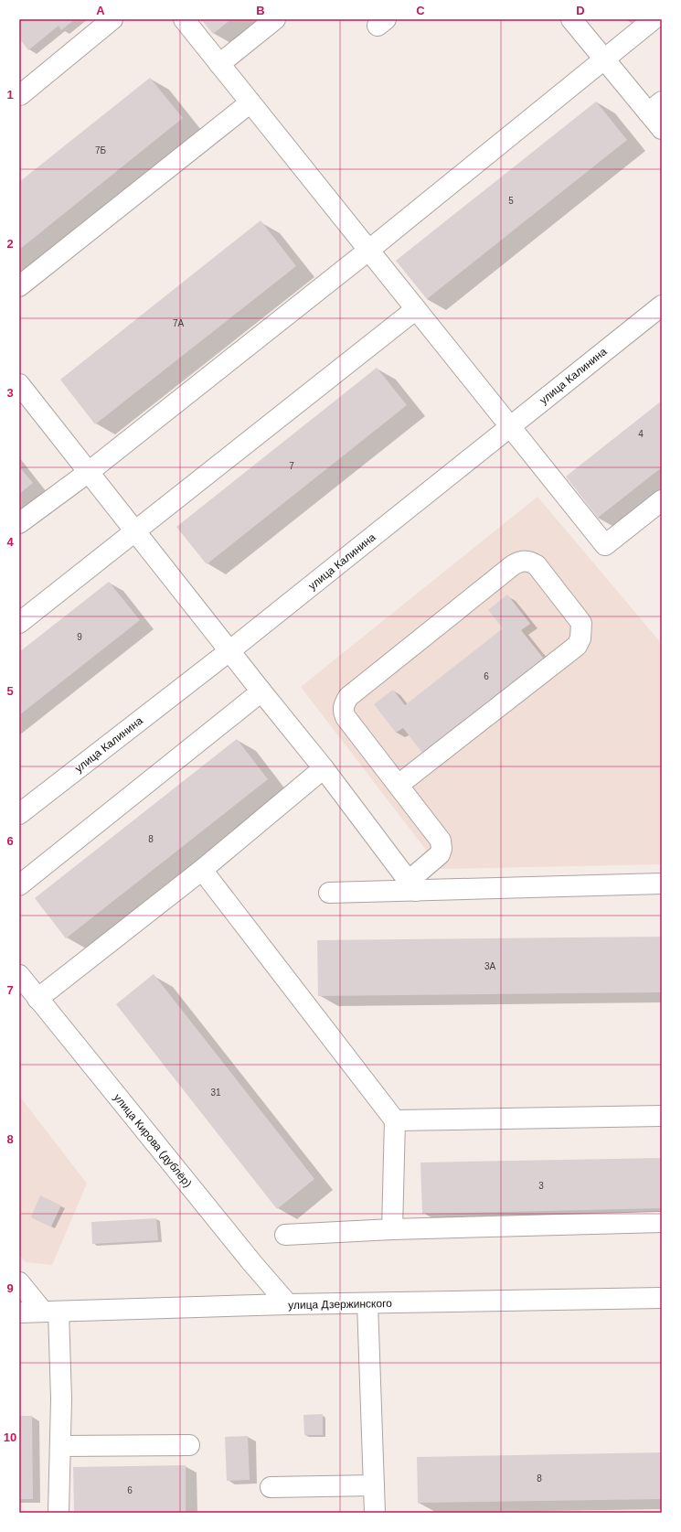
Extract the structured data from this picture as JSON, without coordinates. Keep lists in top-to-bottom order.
{
  "streets": {
    "street": ["улица Калинина", "улица Кирова (дублёр)", "улица Дзержинского"]
  },
  "crossings": [
    ["улица Кирова (дублёр)", "улица Дзержинского"]
  ],
  "house_numbers": [
    "7Б",
    "5",
    "7А",
    "4",
    "7",
    "9",
    "6",
    "8",
    "3А",
    "31",
    "3",
    "8",
    "6"
  ],
  "grid": {
    "columns": [
      "A",
      "B",
      "C",
      "D"
    ],
    "rows": [
      "1",
      "2",
      "3",
      "4",
      "5",
      "6",
      "7",
      "8",
      "9",
      "10"
    ]
  }
}
